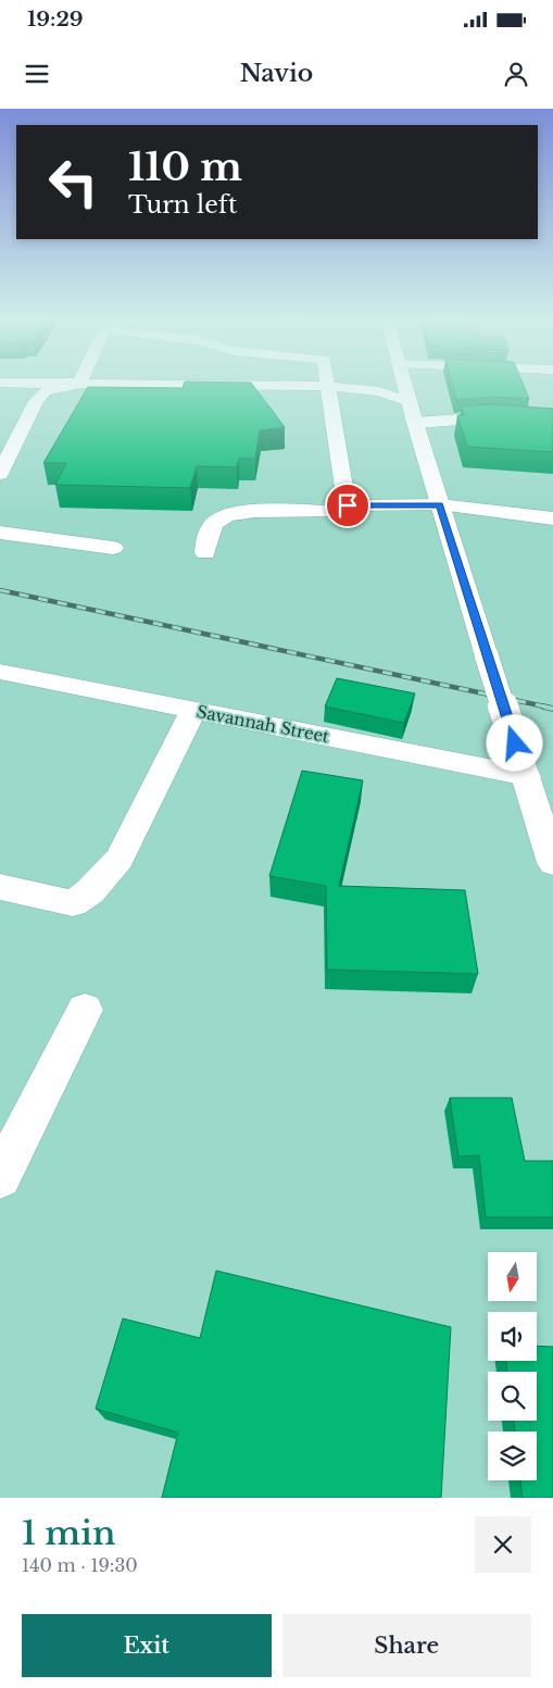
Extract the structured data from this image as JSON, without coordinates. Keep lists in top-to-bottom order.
{
  "streets": {
    "main road": ["Savannah Street"]
  },
  "north": "bottom",
  "page": {
    "status": "19:29",
    "header": "Navio",
    "turn": ["110 m", "Turn left"],
    "heading": ["1 min", "140 m · 19:30"],
    "buttons": ["Exit", "Share"]
  }
}
